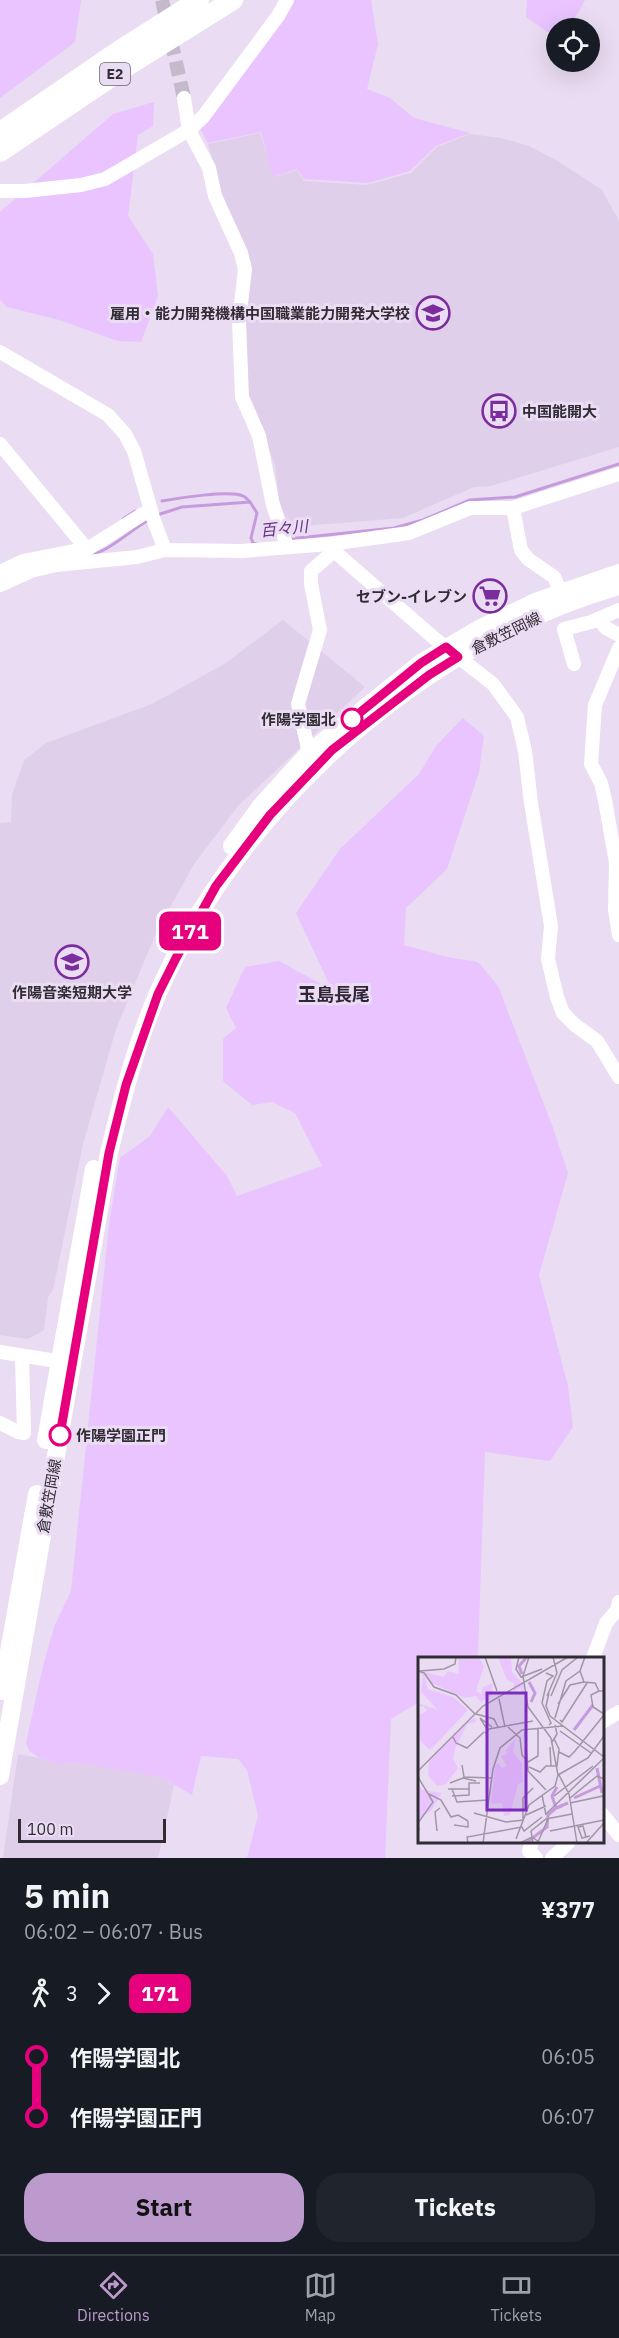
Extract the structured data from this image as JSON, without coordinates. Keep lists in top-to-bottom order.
{
  "streets": {
    "highway": ["E2"],
    "main road": ["倉敷笠岡線"]
  },
  "districts": ["玉島長尾"],
  "water": ["百々川"],
  "places": {
    "school or university": ["雇用・能力開発機構中国職業能力開発大学校", "作陽音楽短期大学"],
    "bus stop": ["中国能開大"],
    "supermarket": ["セブン-イレブン"],
    "other": ["作陽学園北", "作陽学園正門"]
  },
  "lines": ["bus line 171"],
  "scale_bar": "100 m",
  "page": {
    "on_map": "171",
    "scale": "100 m",
    "heading": ["5 min", "06:02 – 06:07 · Bus", "¥377"],
    "legs": ["3", "171"],
    "list": [
      {
        "name": "作陽学園北",
        "value": "06:05"
      },
      {
        "name": "作陽学園正門",
        "value": "06:07"
      }
    ],
    "buttons": ["Start", "Tickets"],
    "tabs": ["Directions", "Map", "Tickets"]
  }
}
